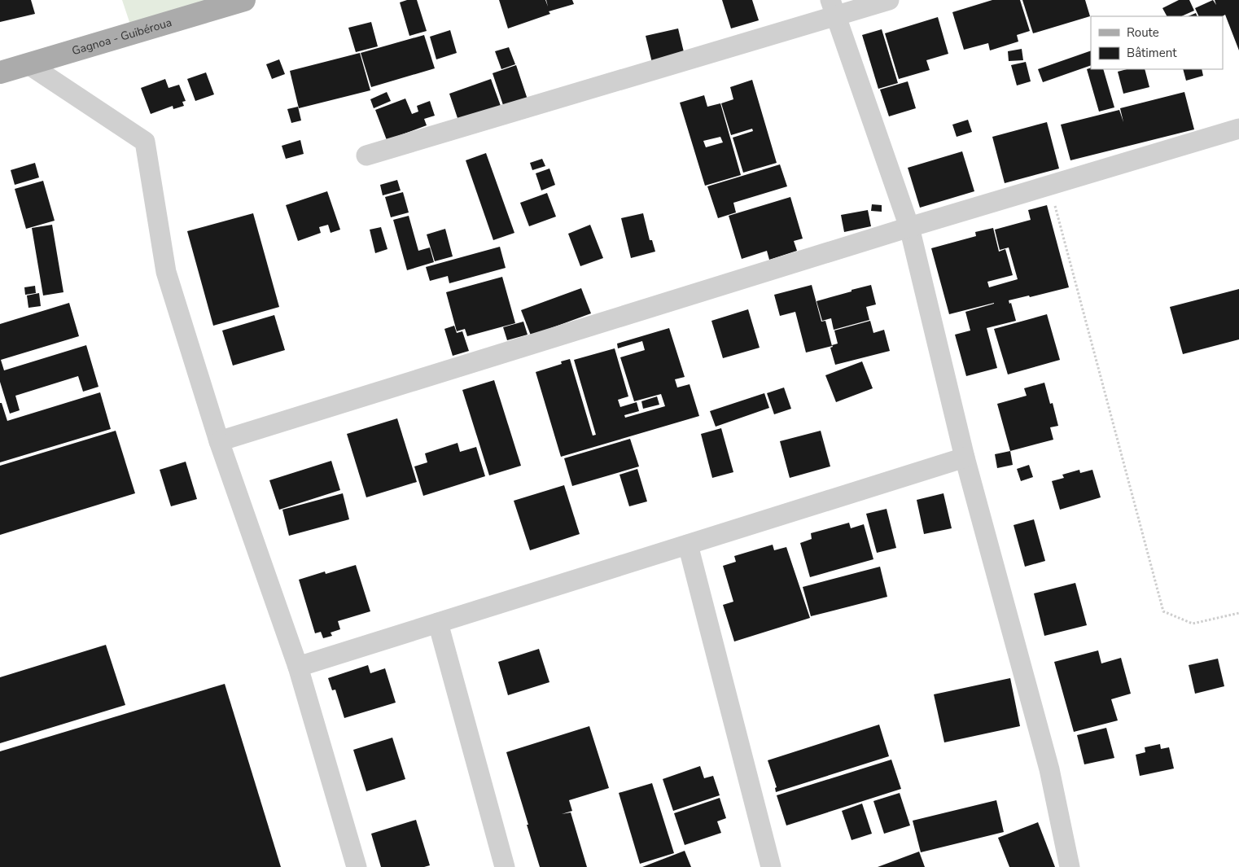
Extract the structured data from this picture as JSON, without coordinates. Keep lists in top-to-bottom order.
{
  "streets": {
    "main road": ["Gagnoa - Guibéroua"]
  },
  "legend": ["Route", "Bâtiment"]
}
